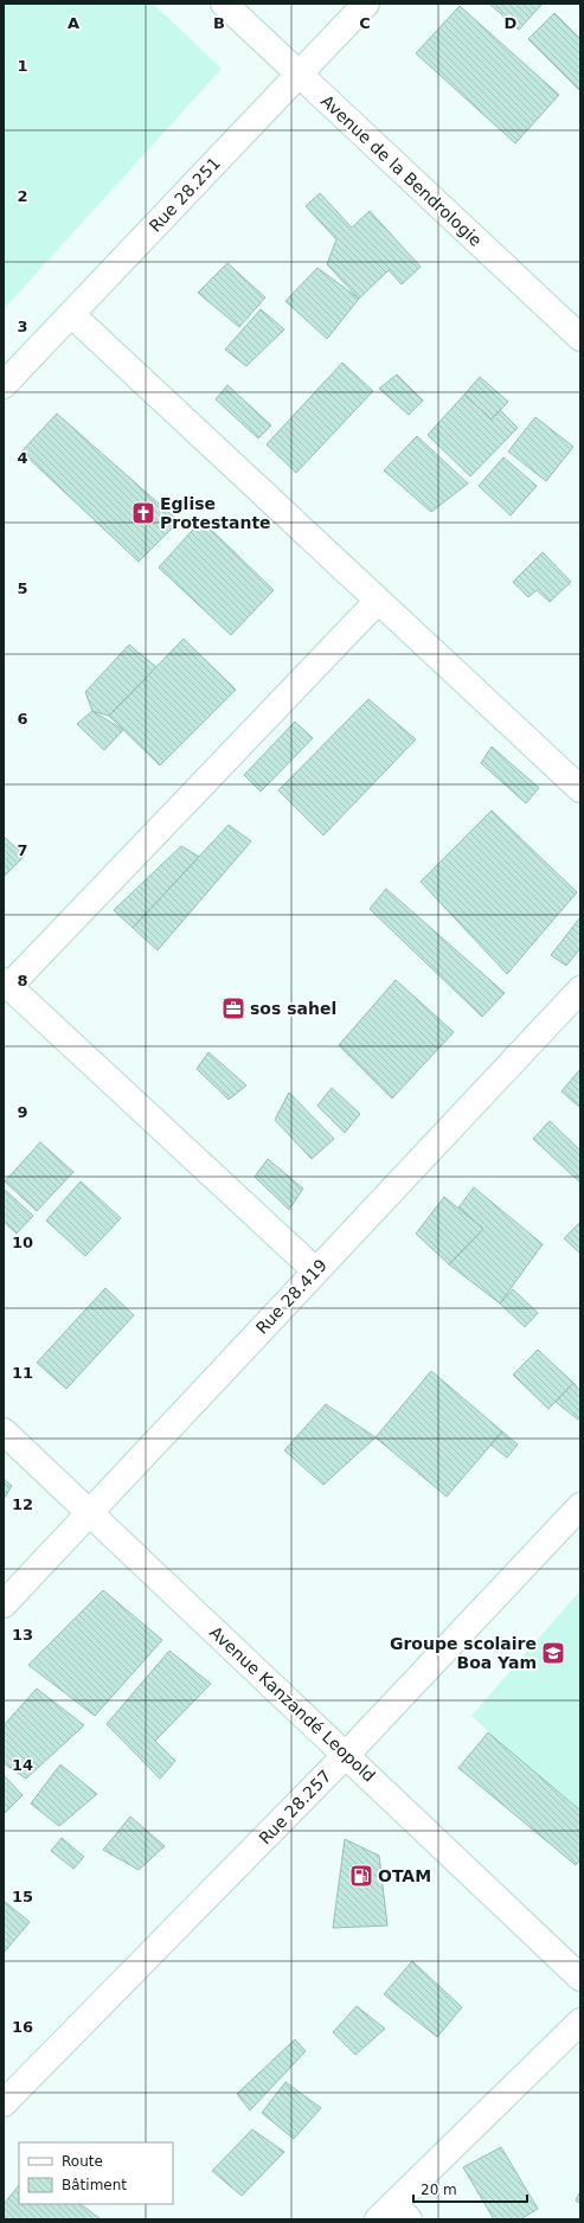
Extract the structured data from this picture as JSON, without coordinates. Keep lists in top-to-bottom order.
{
  "streets": {
    "street": [
      "Avenue de la Bendrologie",
      "Rue 28.251",
      "Rue 28.419",
      "Avenue Kanzandé Leopold",
      "Rue 28.257"
    ]
  },
  "crossings": [
    ["Avenue de la Bendrologie", "Rue 28.251"],
    ["Rue 28.419", "Avenue Kanzandé Leopold"],
    ["Avenue Kanzandé Leopold", "Rue 28.257"]
  ],
  "places": {
    "church": ["Eglise Protestante"],
    "office": ["sos sahel"],
    "school or university": ["Groupe scolaire Boa Yam"],
    "fuel station": ["OTAM"]
  },
  "legend": ["Route", "Bâtiment"],
  "scale_bar": "20 m",
  "grid": {
    "columns": [
      "A",
      "B",
      "C",
      "D"
    ],
    "rows": [
      "1",
      "2",
      "3",
      "4",
      "5",
      "6",
      "7",
      "8",
      "9",
      "10",
      "11",
      "12",
      "13",
      "14",
      "15",
      "16"
    ]
  }
}
